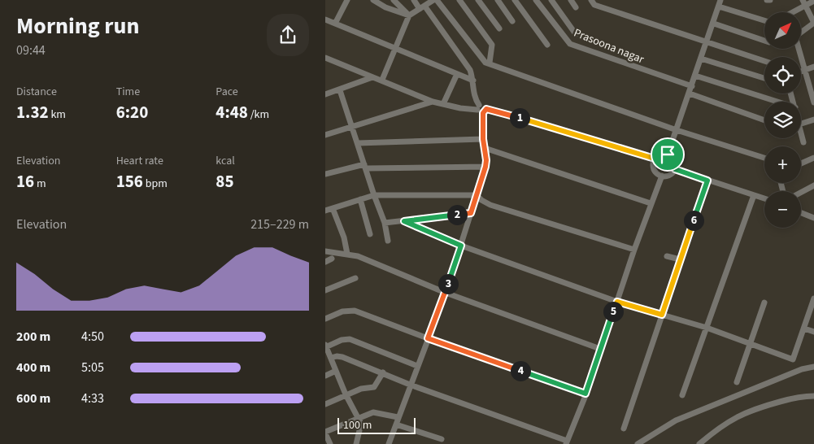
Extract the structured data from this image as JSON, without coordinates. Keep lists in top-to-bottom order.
{
  "streets": {
    "street": ["Prasoona nagar"]
  },
  "scale_bar": "100 m",
  "north": "top right",
  "page": {
    "heading": ["Morning run", "09:44"],
    "map_buttons": ["+", "−"],
    "stats": [
      ["Distance", "1.32 km"],
      ["Time", "6:20"],
      ["Pace", "4:48 /km"],
      ["Elevation", "16 m"],
      ["Heart rate", "156 bpm"],
      ["kcal", "85"]
    ],
    "pins": [
      "1",
      "2",
      "6",
      "3",
      "5",
      "4"
    ],
    "chart": ["Elevation", "215–229 m"],
    "list": [
      {
        "name": "200 m",
        "note": "4:50"
      },
      {
        "name": "400 m",
        "note": "5:05"
      },
      {
        "name": "600 m",
        "note": "4:33"
      }
    ],
    "scale": "100 m"
  }
}
